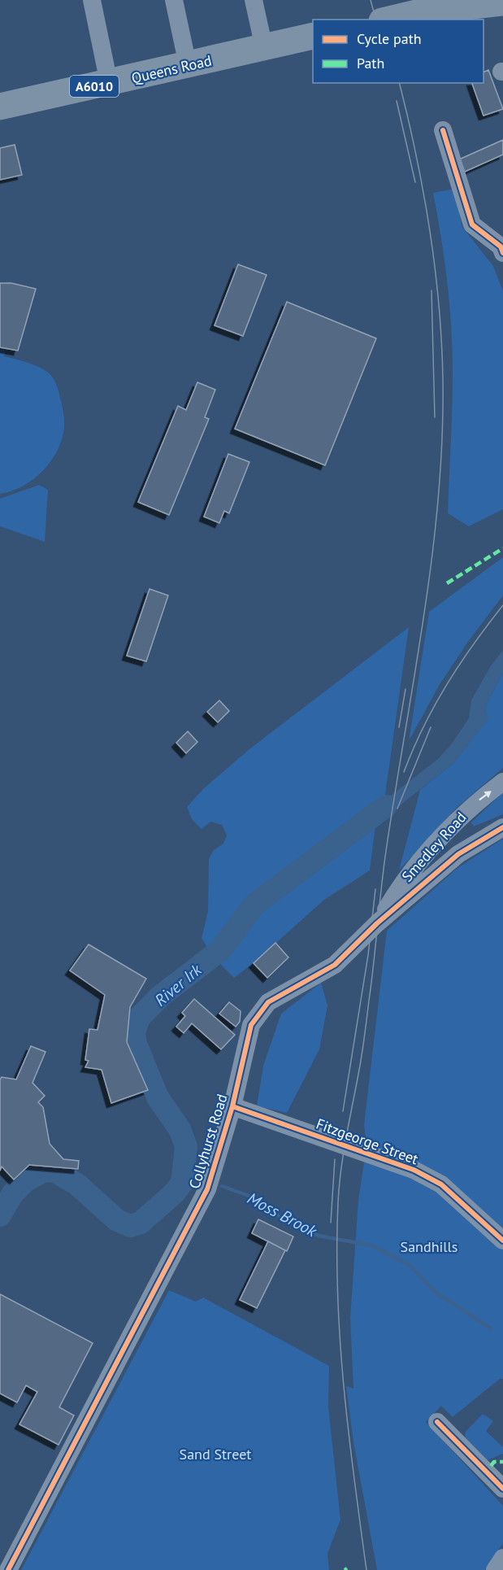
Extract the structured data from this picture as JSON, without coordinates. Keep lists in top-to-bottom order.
{
  "streets": {
    "highway": ["Queens Road", "A6010"],
    "street": ["Smedley Road", "Collyhurst Road", "Fitzgeorge Street"]
  },
  "crossings": [
    ["Smedley Road", "Collyhurst Road"],
    ["Collyhurst Road", "Fitzgeorge Street"]
  ],
  "one_way": ["Smedley Road"],
  "water": ["River Irk", "Moss Brook"],
  "parks": ["Sandhills", "Sand Street"],
  "legend": ["Cycle path", "Path"]
}
